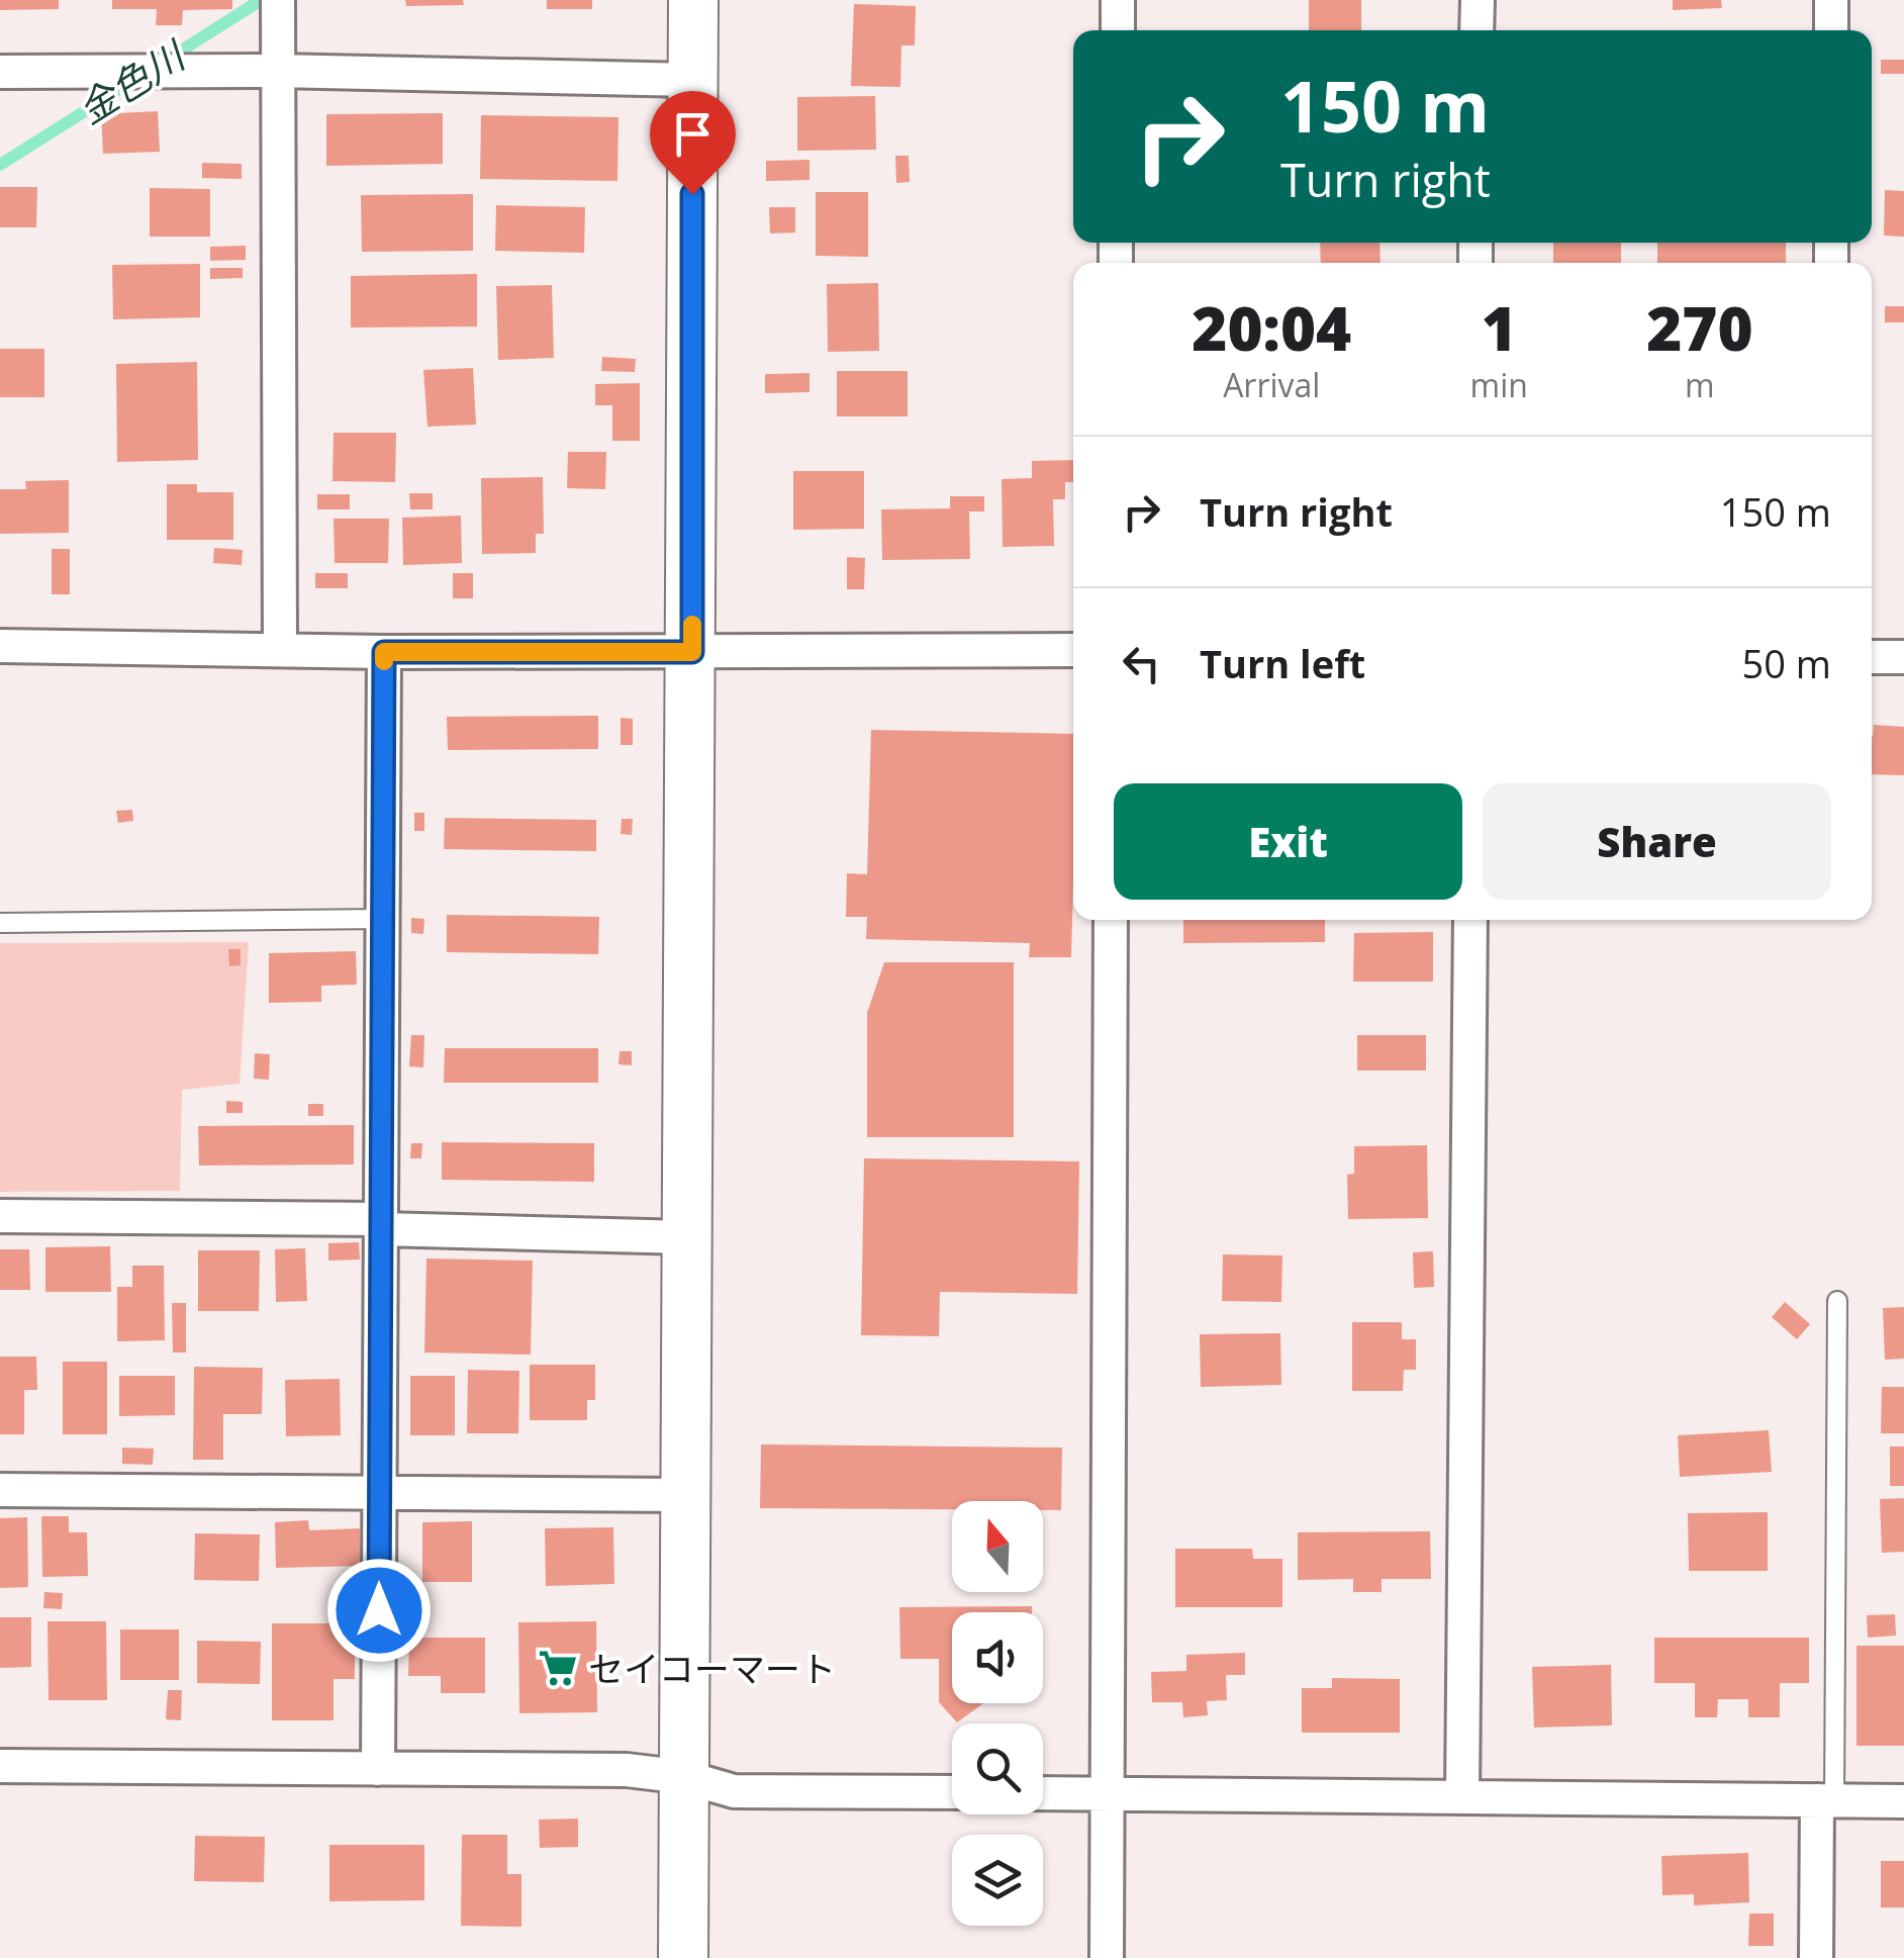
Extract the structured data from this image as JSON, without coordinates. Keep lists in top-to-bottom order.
{
  "water": ["金色川"],
  "places": {
    "supermarket": ["セイコーマート"]
  },
  "north": "top",
  "page": {
    "turn": ["150 m", "Turn right"],
    "eta": [
      "20:04",
      "Arrival",
      "1",
      "min",
      "270",
      "m"
    ],
    "list": [
      {
        "name": "Turn right",
        "value": "150 m"
      },
      {
        "name": "Turn left",
        "value": "50 m"
      }
    ],
    "buttons": ["Exit", "Share"]
  }
}
